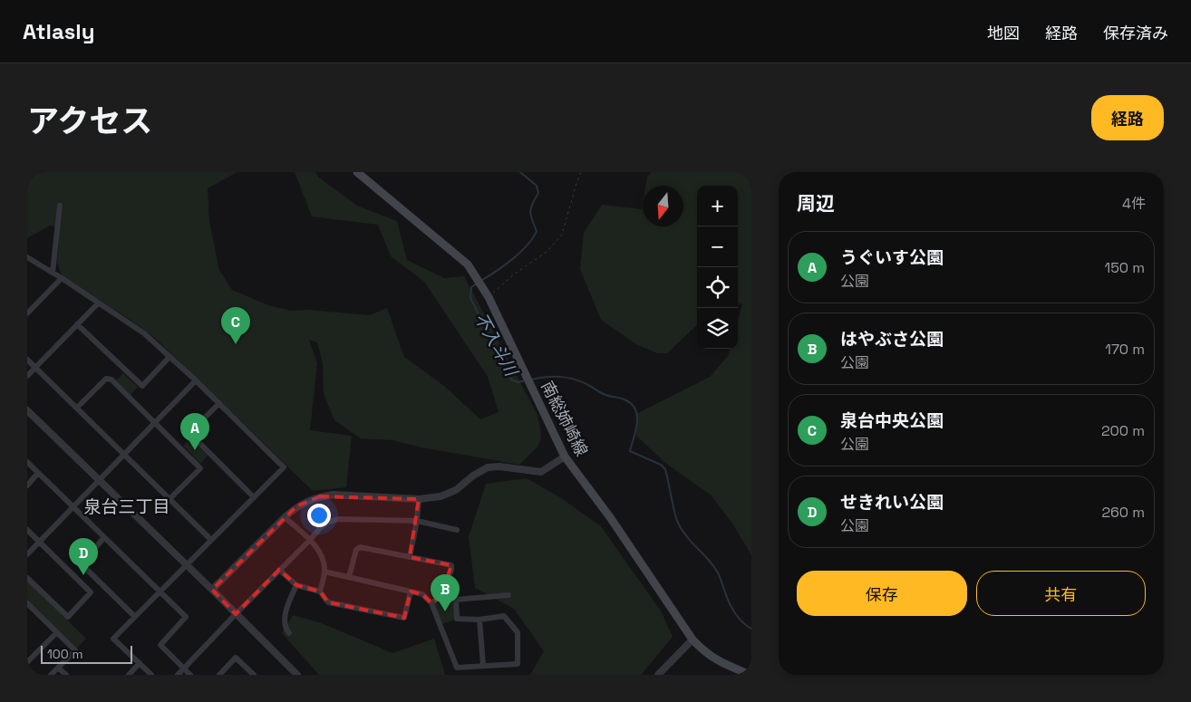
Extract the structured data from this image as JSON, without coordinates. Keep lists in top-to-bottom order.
{
  "streets": {
    "main road": ["南総姉崎線"]
  },
  "districts": ["泉台三丁目"],
  "water": ["不入斗川"],
  "scale_bar": "100 m",
  "north": "bottom",
  "page": {
    "header": "Atlasly",
    "nav": ["地図", "経路", "保存済み"],
    "title": "アクセス",
    "buttons": [
      "経路",
      ["保存", "共有"]
    ],
    "heading": ["周辺", "4件"],
    "map_buttons": ["+", "−"],
    "list": [
      {
        "mark": "A",
        "name": "うぐいす公園",
        "note": "公園",
        "value": "150 m"
      },
      {
        "mark": "B",
        "name": "はやぶさ公園",
        "note": "公園",
        "value": "170 m"
      },
      {
        "mark": "C",
        "name": "泉台中央公園",
        "note": "公園",
        "value": "200 m"
      },
      {
        "mark": "D",
        "name": "せきれい公園",
        "note": "公園",
        "value": "260 m"
      }
    ],
    "pins": [
      "C",
      "A",
      "D",
      "B"
    ],
    "scale": "100 m"
  }
}
